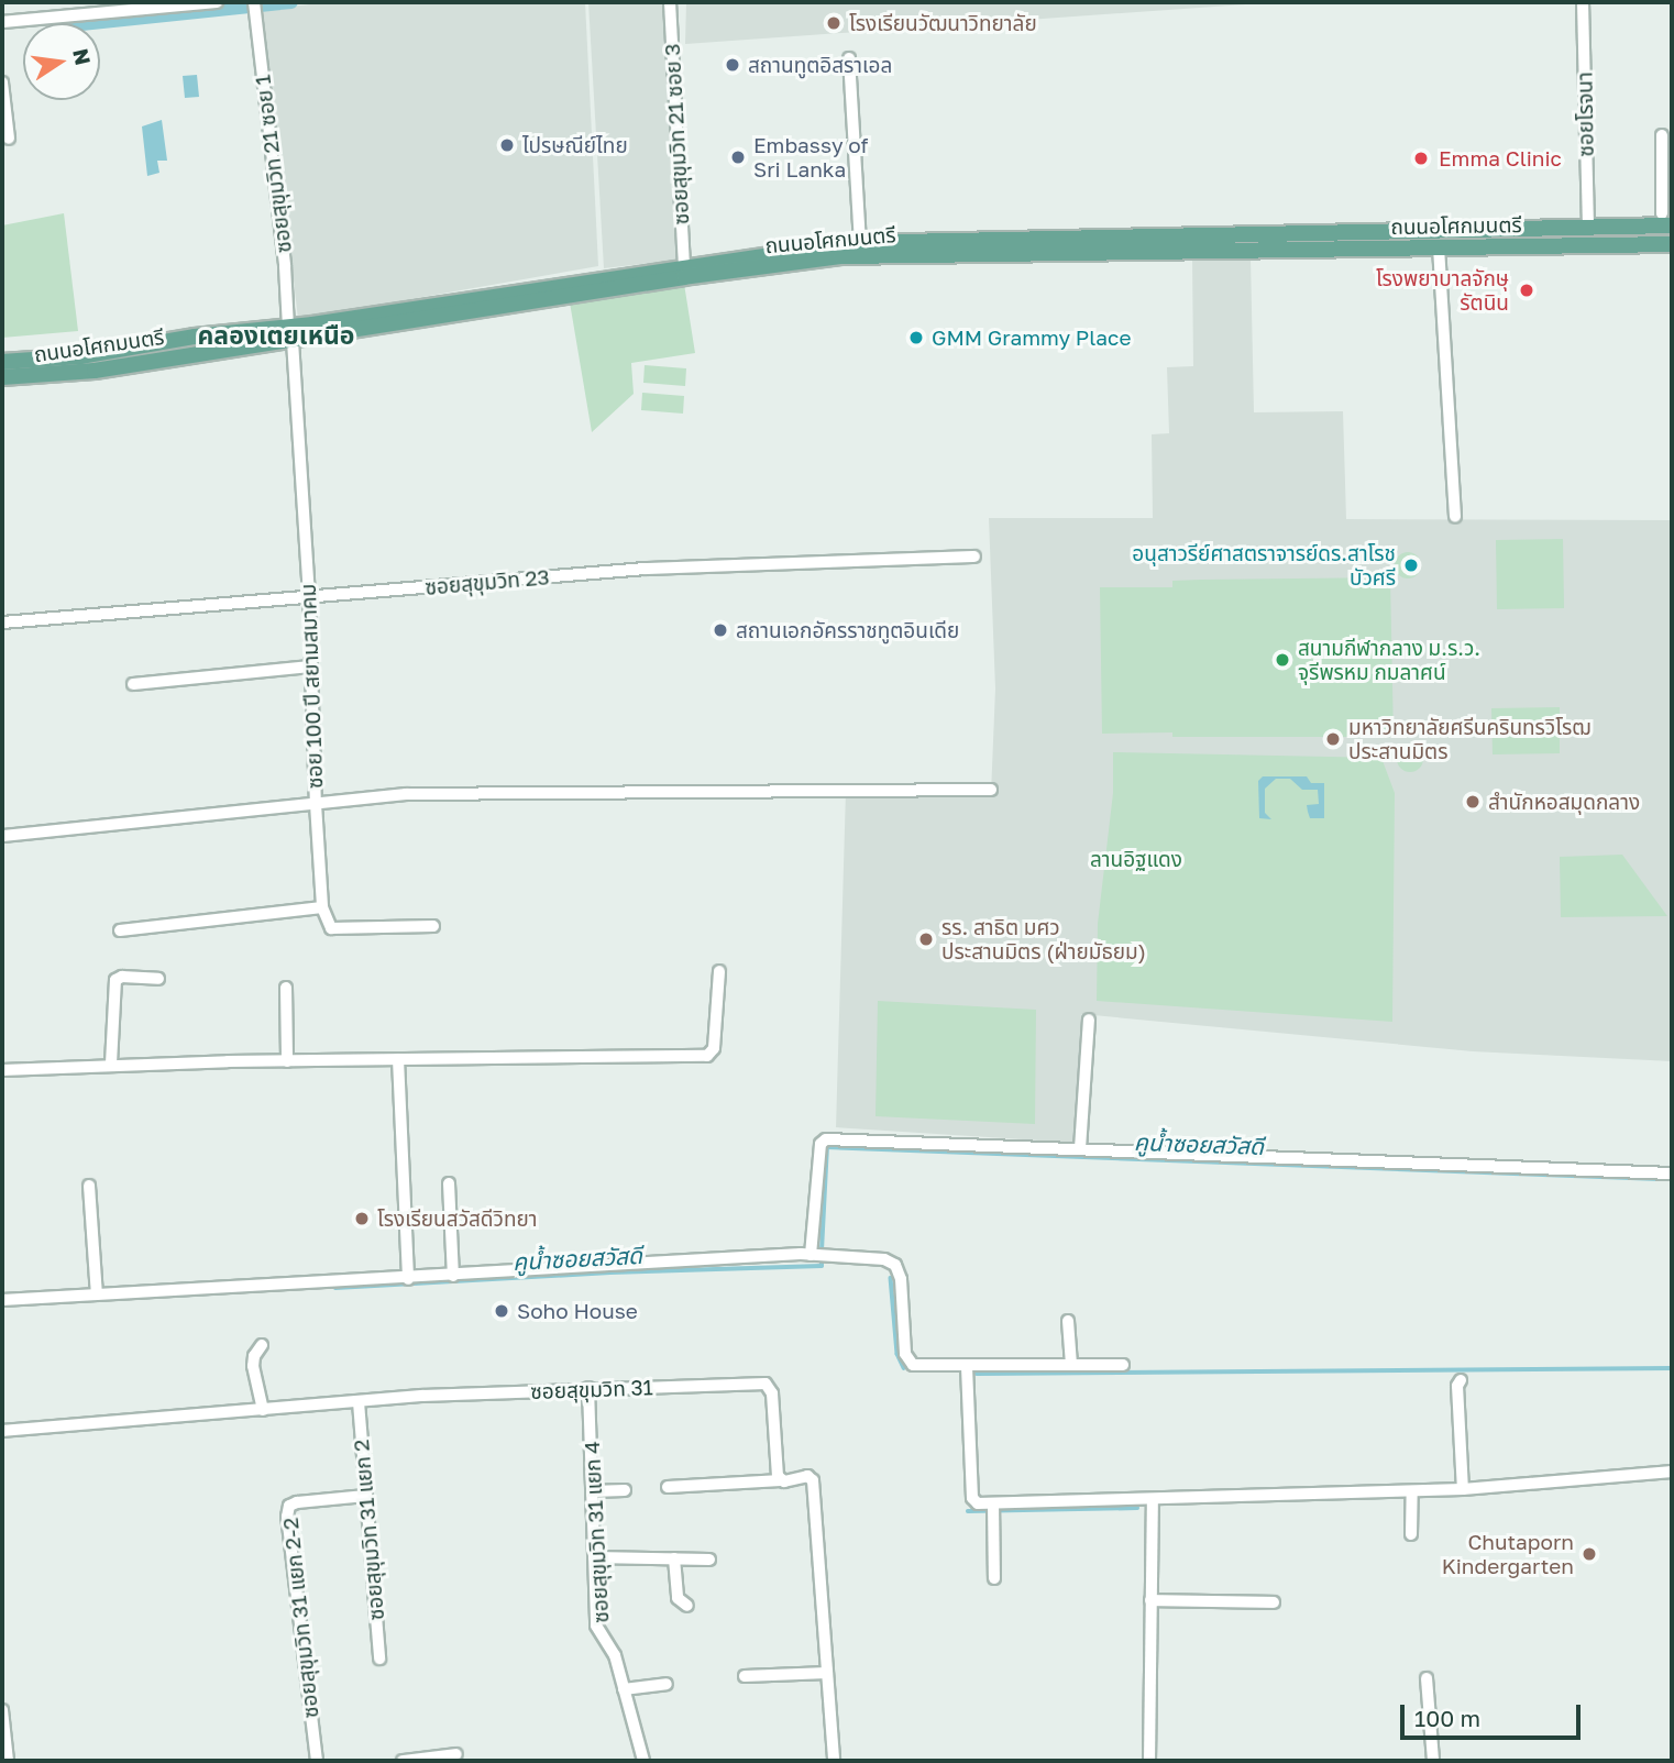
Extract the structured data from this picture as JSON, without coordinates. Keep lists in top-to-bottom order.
{
  "streets": {
    "main road": ["ถนนอโศกมนตรี"],
    "street": [
      "ซอยโรจนา",
      "ซอยสุขุมวิท 21 ซอย 3",
      "ซอยสุขุมวิท 21 ซอย 1",
      "ซอยสุขุมวิท 23",
      "ซอย 100 ปี สยามสมาคม",
      "ซอยสุขุมวิท 31",
      "ซอยสุขุมวิท 31 แยก 2",
      "ซอยสุขุมวิท 31 แยก 4",
      "ซอยสุขุมวิท 31 แยก 2-2"
    ]
  },
  "crossings": [
    ["ซอยโรจนา", "ถนนอโศกมนตรี"],
    ["ซอยสุขุมวิท 21 ซอย 3", "ถนนอโศกมนตรี"],
    ["ซอยสุขุมวิท 21 ซอย 1", "ถนนอโศกมนตรี"],
    ["ซอยสุขุมวิท 21 ซอย 1", "ซอย 100 ปี สยามสมาคม"],
    ["ถนนอโศกมนตรี", "ซอย 100 ปี สยามสมาคม"],
    ["ซอยสุขุมวิท 23", "ซอย 100 ปี สยามสมาคม"],
    ["ซอยสุขุมวิท 31", "ซอยสุขุมวิท 31 แยก 2"],
    ["ซอยสุขุมวิท 31", "ซอยสุขุมวิท 31 แยก 4"],
    ["ซอยสุขุมวิท 31 แยก 2", "ซอยสุขุมวิท 31 แยก 2-2"]
  ],
  "districts": ["คลองเตยเหนือ"],
  "water": ["คูน้ำซอยสวัสดี"],
  "parks": ["ลานอิฐแดง"],
  "places": [
    "โรงเรียนวัฒนาวิทยาลัย",
    "สถานทูตอิสราเอล",
    "ไปรษณีย์ไทย",
    "Embassy of Sri Lanka",
    "Emma Clinic",
    "โรงพยาบาลจักษุ รัตนิน",
    "GMM Grammy Place",
    "อนุสาวรีย์ศาสตราจารย์ดร.สาโรช บัวศรี",
    "สถานเอกอัครราชทูตอินเดีย",
    "สนามกีฬากลาง ม.ร.ว. จุรีพรหม กมลาศน์",
    "มหาวิทยาลัยศรีนครินทรวิโรฒ ประสานมิตร",
    "สำนักหอสมุดกลาง",
    "รร. สาธิต มศว ประสานมิตร (ฝ่ายมัธยม)",
    "โรงเรียนสวัสดีวิทยา",
    "Soho House",
    "Chutaporn Kindergarten"
  ],
  "scale_bar": "100 m",
  "north": "right"
}
